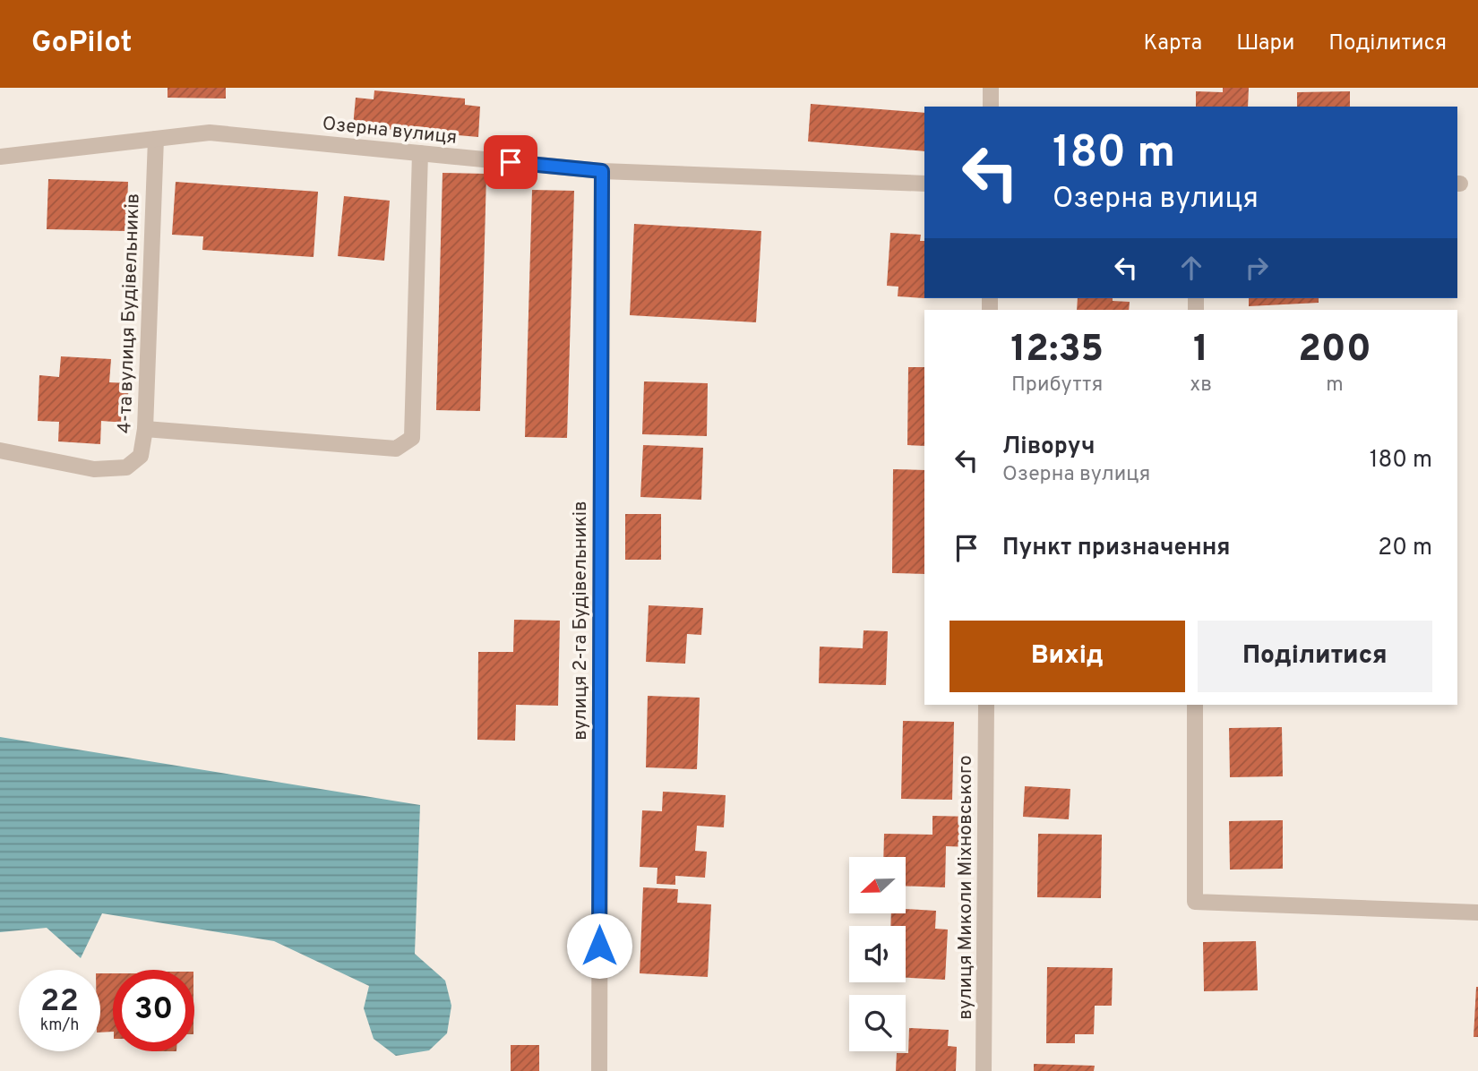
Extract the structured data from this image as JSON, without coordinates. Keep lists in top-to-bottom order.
{
  "streets": {
    "street": [
      "Озерна вулиця",
      "4-та вулиця Будівельників",
      "вулиця 2-га Будівельників",
      "вулиця Миколи Міхновського"
    ]
  },
  "crossings": [
    ["Озерна вулиця", "4-та вулиця Будівельників"],
    ["Озерна вулиця", "вулиця 2-га Будівельників"]
  ],
  "north": "left",
  "page": {
    "header": "GoPilot",
    "nav": ["Карта", "Шари", "Поділитися"],
    "turn": ["180 m", "Озерна вулиця"],
    "eta": [
      "12:35",
      "Прибуття",
      "1",
      "хв",
      "200",
      "m"
    ],
    "list": [
      {
        "name": "Ліворуч",
        "note": "Озерна вулиця",
        "value": "180 m"
      },
      {
        "name": "Пункт призначення",
        "value": "20 m"
      }
    ],
    "buttons": ["Вихід", "Поділитися"],
    "speed": "22 km/h",
    "limit": "30"
  }
}
